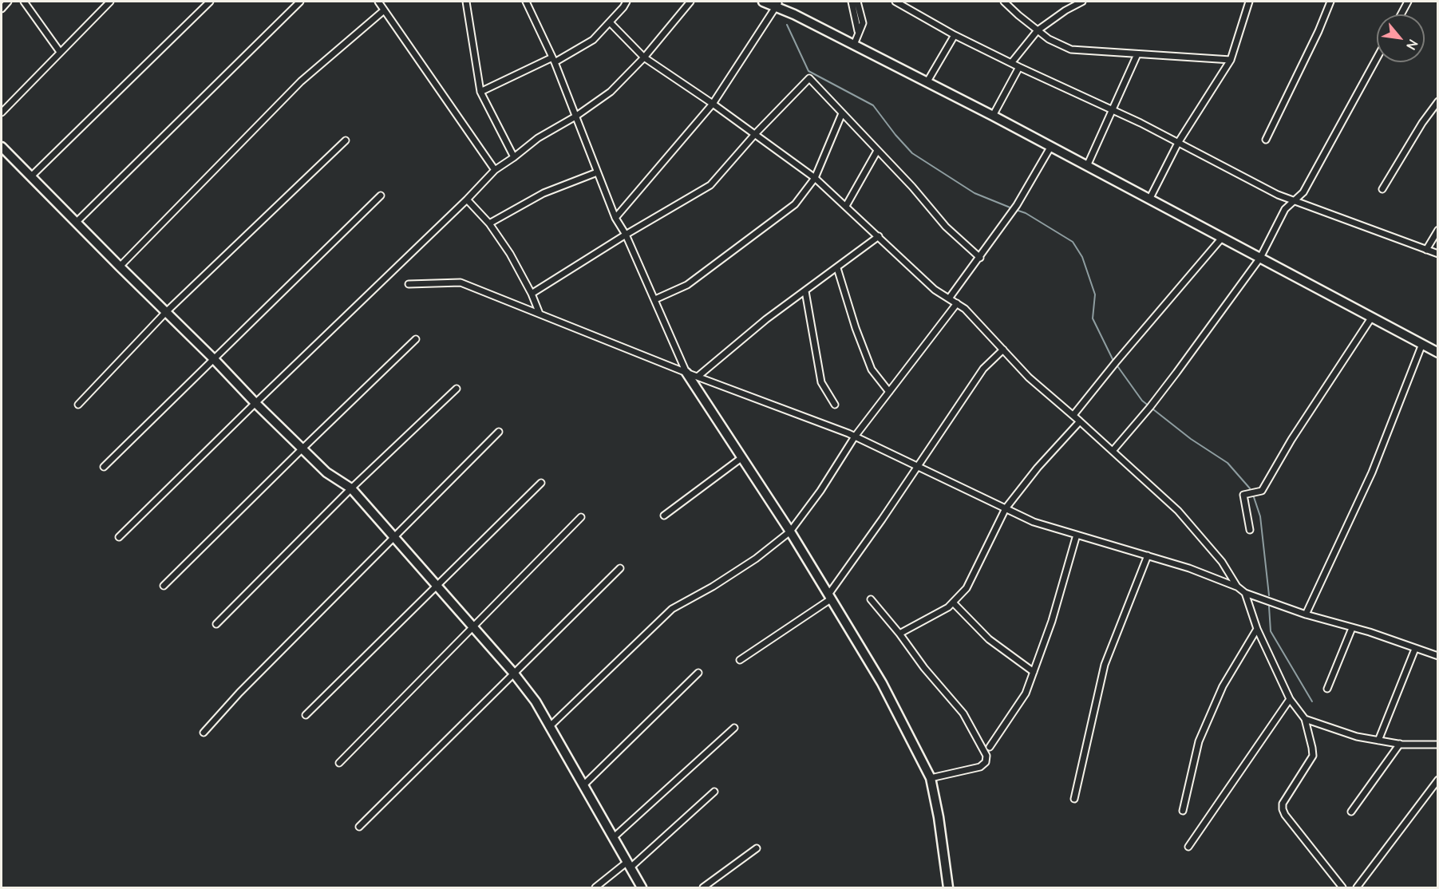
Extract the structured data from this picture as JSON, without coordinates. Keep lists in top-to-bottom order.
{
  "north": "bottom right"
}
